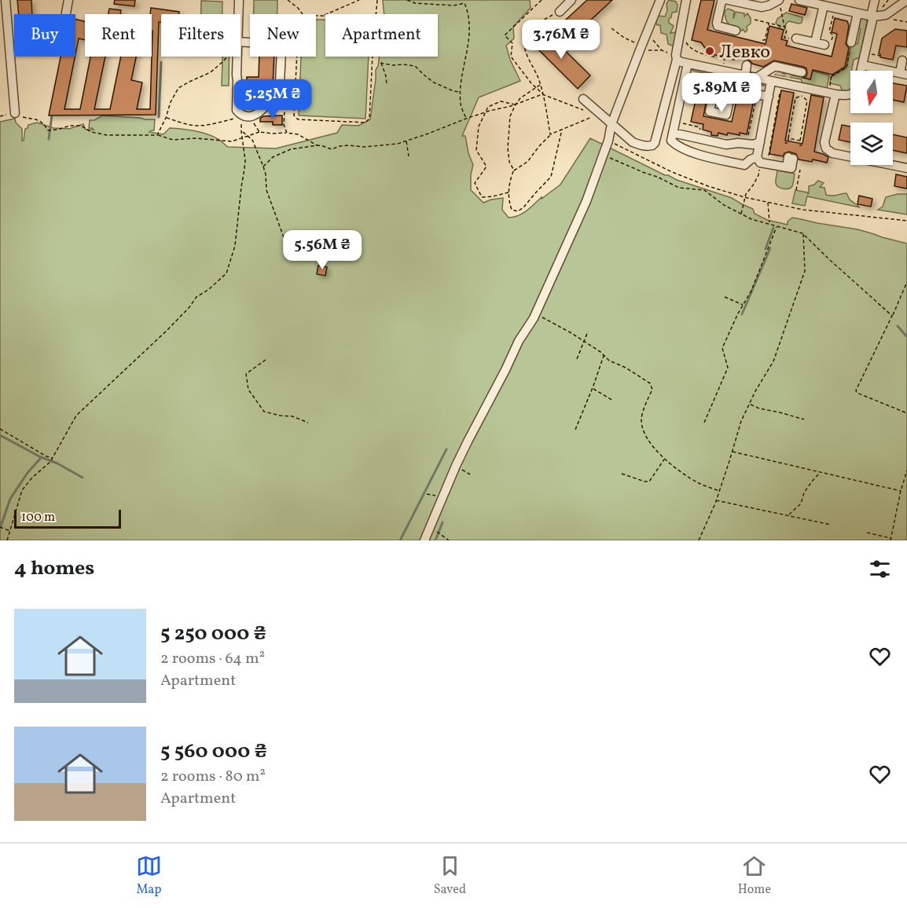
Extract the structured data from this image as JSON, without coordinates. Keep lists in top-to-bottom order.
{
  "places": ["Левко"],
  "scale_bar": "100 m",
  "north": "bottom",
  "page": {
    "chip": [
      "Buy",
      "Rent",
      "Filters",
      "New",
      "Apartment"
    ],
    "price": [
      "3.76M ₴",
      "5.89M ₴",
      "5.25M ₴",
      "5.56M ₴"
    ],
    "scale": "100 m",
    "heading": "4 homes",
    "list": [
      {
        "name": "5 250 000 ₴",
        "note": "2 rooms · 64 m² · Apartment"
      },
      {
        "name": "5 560 000 ₴",
        "note": "2 rooms · 80 m² · Apartment"
      }
    ],
    "tabs": ["Map", "Saved", "Home"]
  }
}
